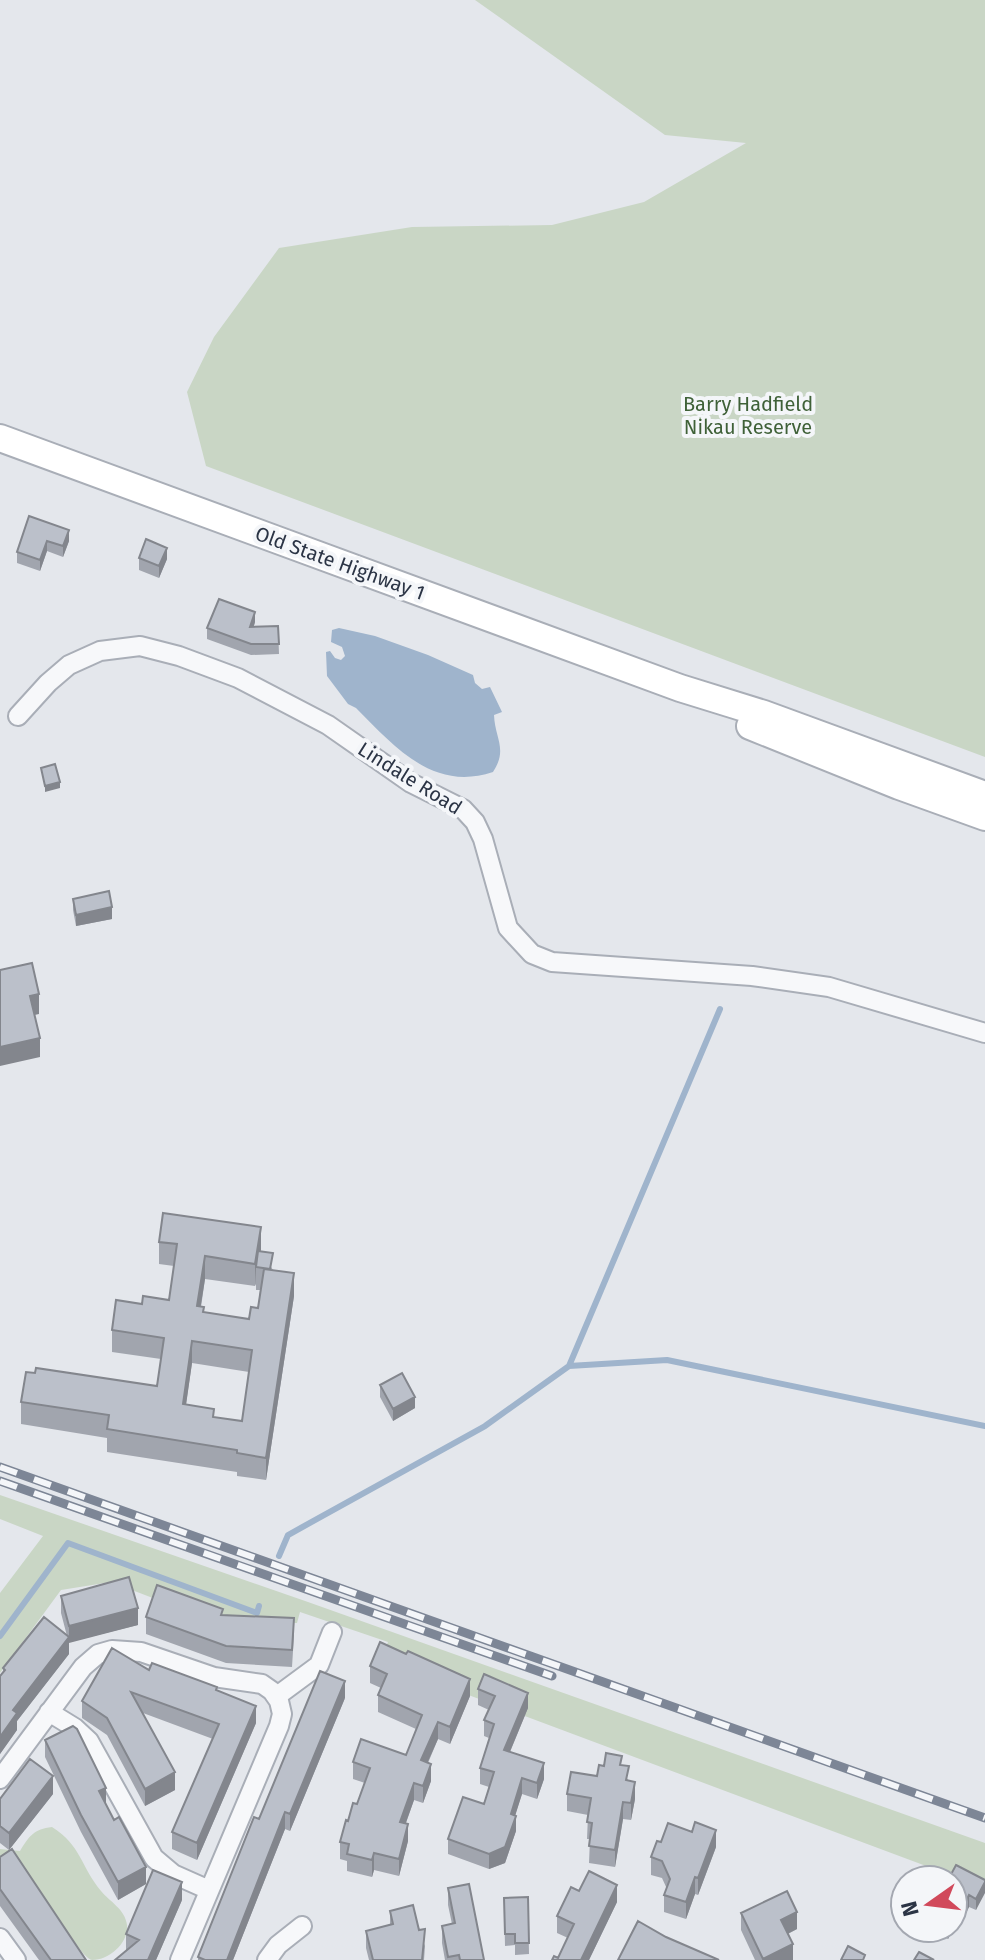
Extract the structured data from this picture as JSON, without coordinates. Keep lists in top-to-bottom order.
{
  "streets": {
    "main road": ["Old State Highway 1"],
    "street": ["Lindale Road"]
  },
  "parks": ["Barry Hadfield Nikau Reserve"],
  "north": "left"
}
